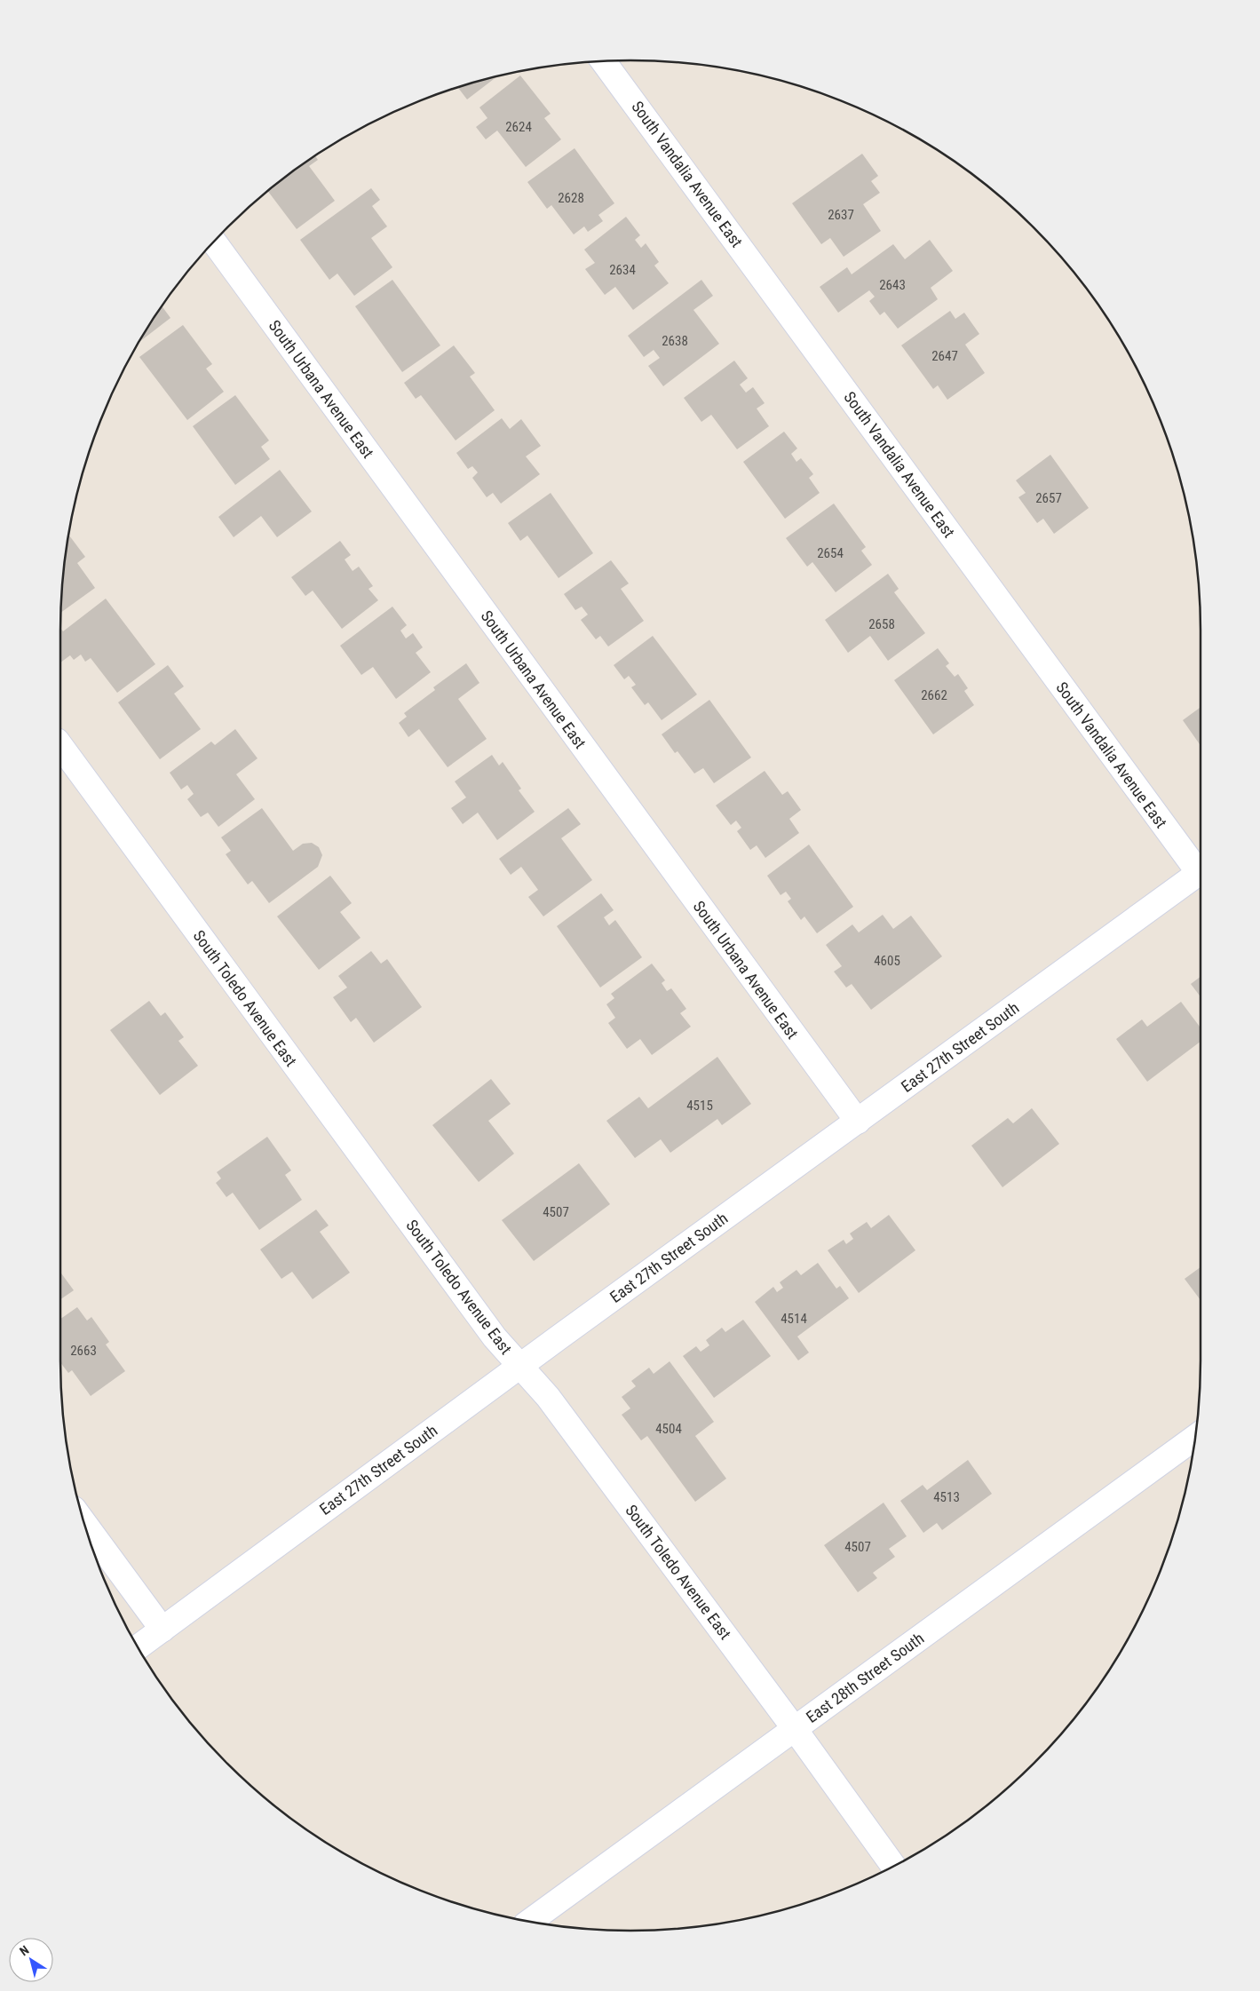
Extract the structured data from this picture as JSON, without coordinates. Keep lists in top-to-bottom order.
{
  "streets": {
    "street": [
      "South Vandalia Avenue East",
      "South Urbana Avenue East",
      "South Toledo Avenue East",
      "East 27th Street South",
      "East 28th Street South"
    ]
  },
  "crossings": [
    ["South Urbana Avenue East", "East 27th Street South"],
    ["South Toledo Avenue East", "East 27th Street South"],
    ["South Toledo Avenue East", "East 28th Street South"]
  ],
  "house_numbers": [
    "2624",
    "2628",
    "2637",
    "2634",
    "2643",
    "2638",
    "2647",
    "2657",
    "2654",
    "2658",
    "2662",
    "4605",
    "4515",
    "4507",
    "4514",
    "2663",
    "4504",
    "4513",
    "4507"
  ],
  "north": "top left"
}
